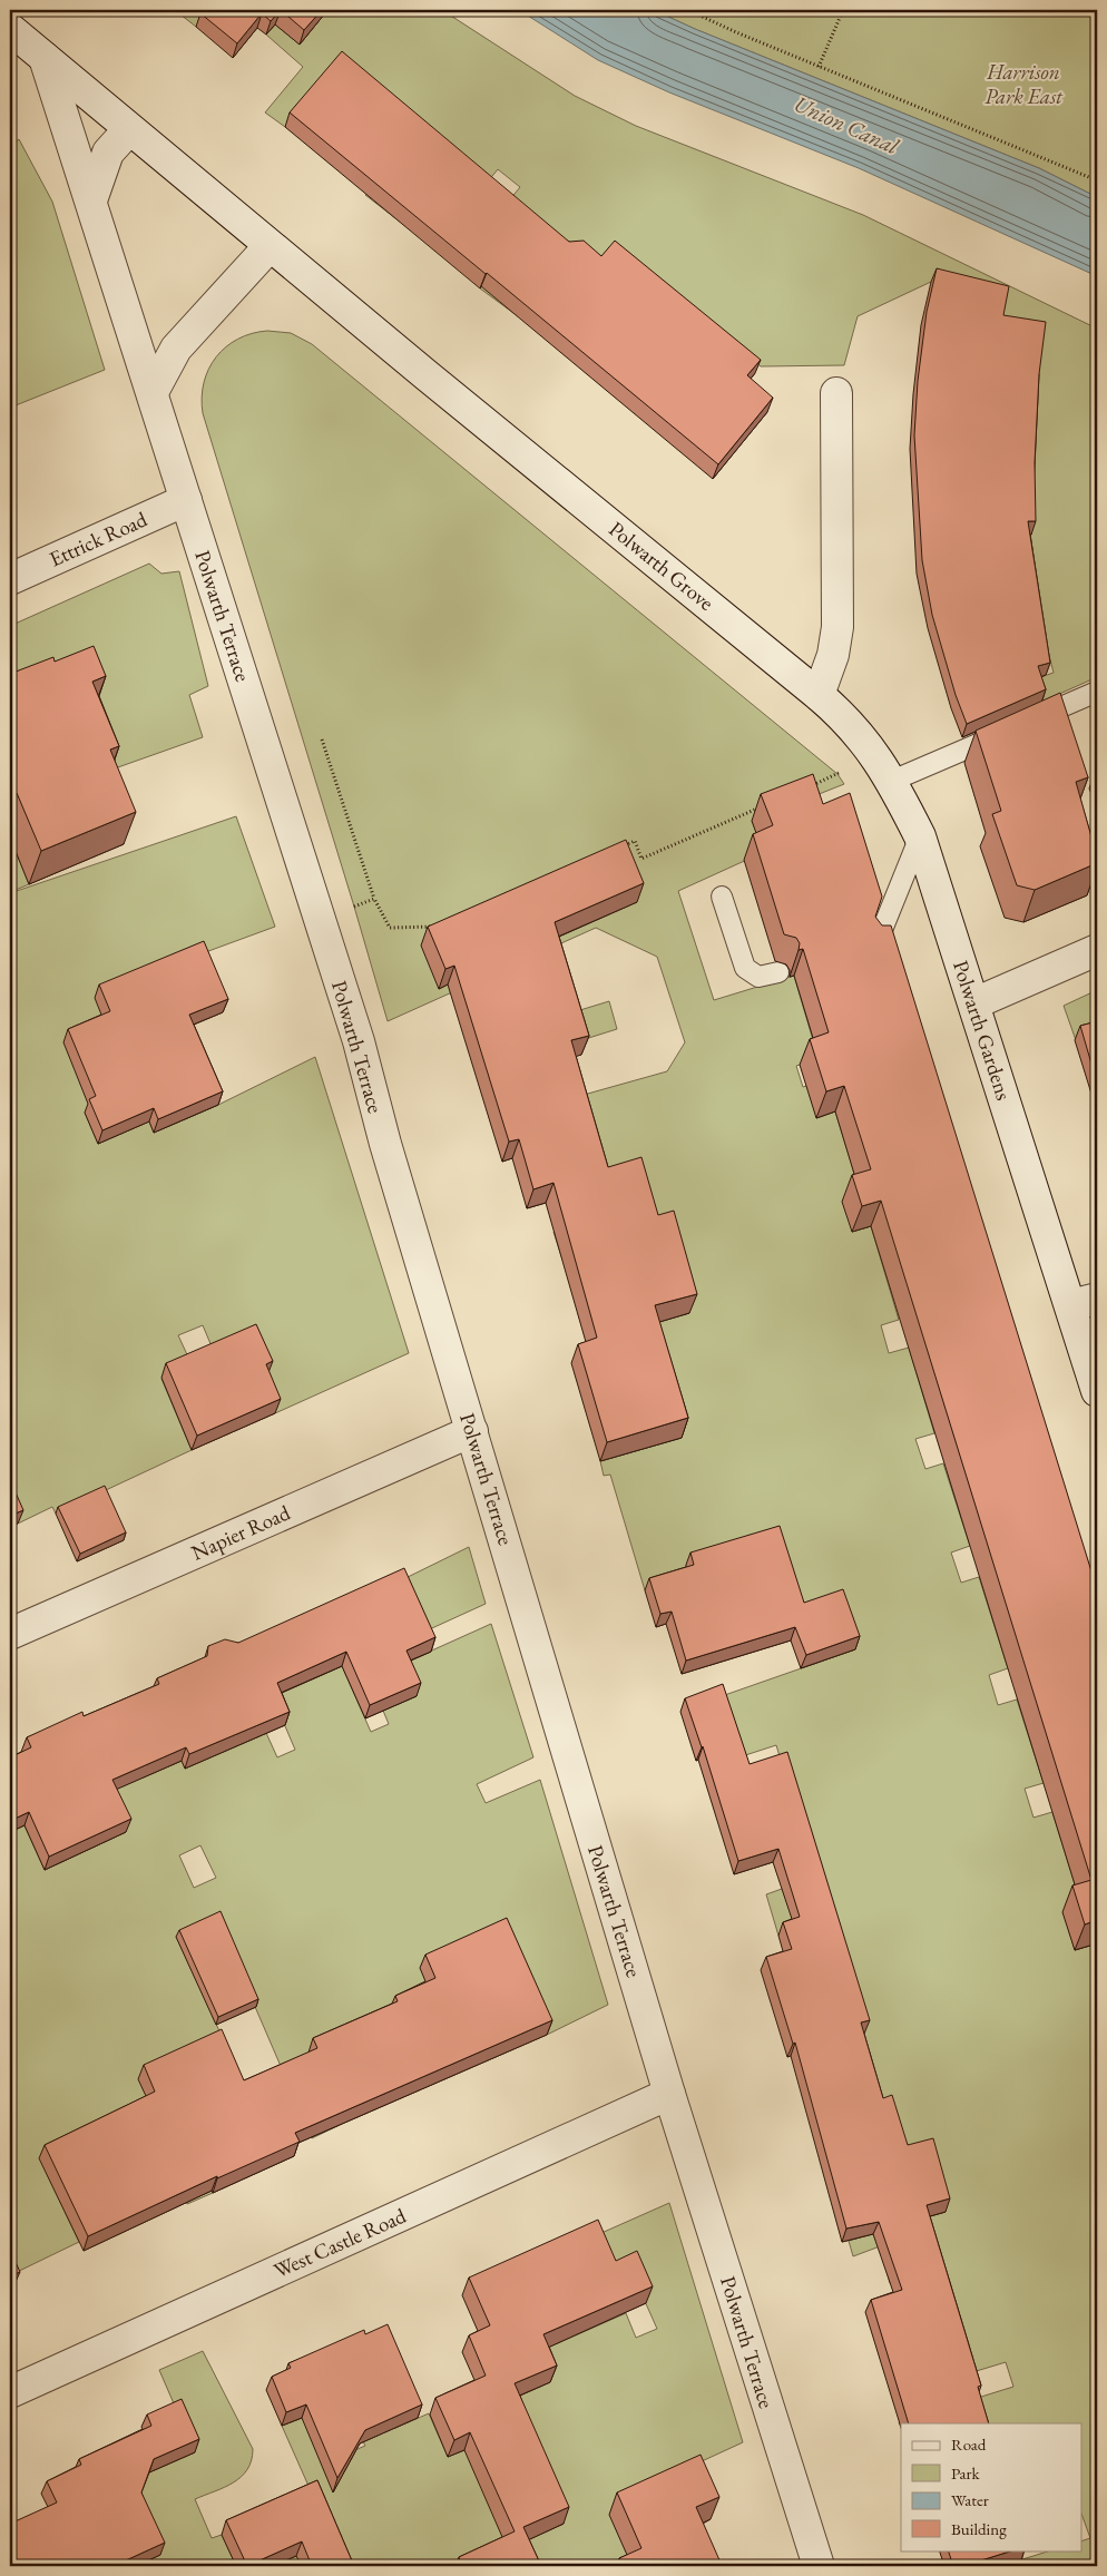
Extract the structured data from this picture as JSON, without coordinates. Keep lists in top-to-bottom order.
{
  "streets": {
    "street": [
      "Ettrick Road",
      "Polwarth Grove",
      "Polwarth Terrace",
      "Polwarth Gardens",
      "Napier Road",
      "West Castle Road"
    ]
  },
  "crossings": [
    ["Ettrick Road", "Polwarth Terrace"],
    ["Polwarth Grove", "Polwarth Gardens"],
    ["Polwarth Terrace", "Napier Road"],
    ["Polwarth Terrace", "West Castle Road"]
  ],
  "water": ["Union Canal"],
  "parks": ["Harrison Park East"],
  "legend": [
    "Road",
    "Park",
    "Water",
    "Building"
  ]
}
